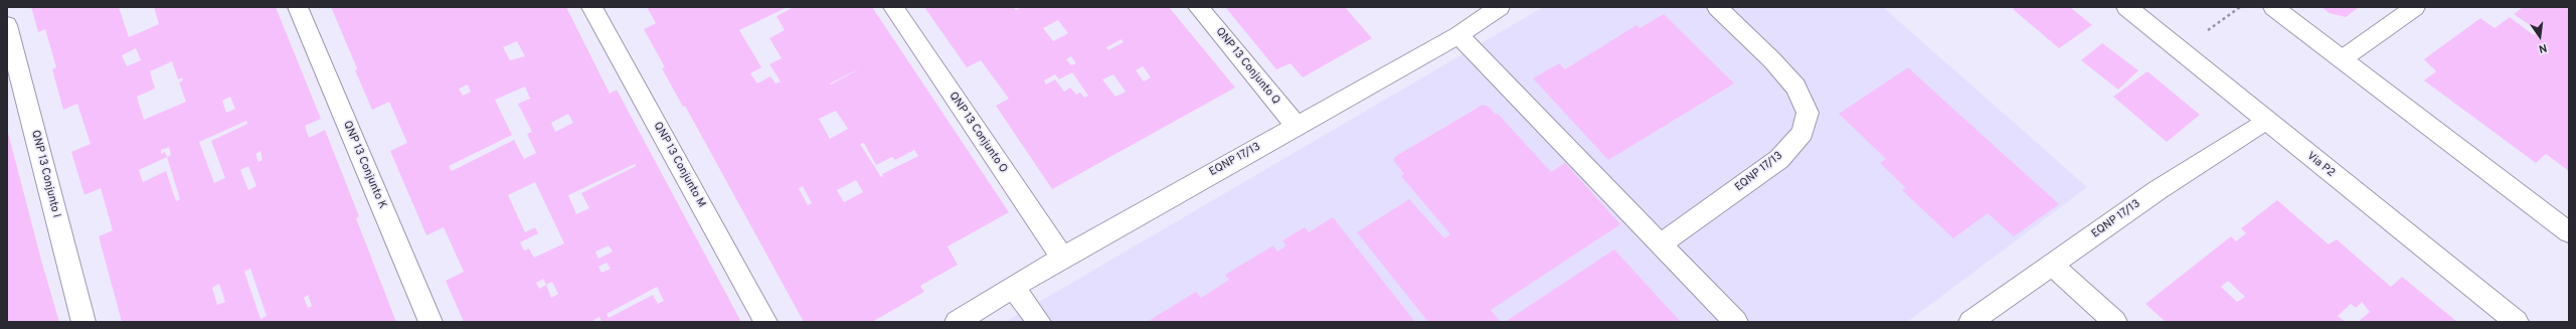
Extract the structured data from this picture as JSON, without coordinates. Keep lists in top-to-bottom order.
{
  "streets": {
    "street": [
      "QNP 13 Conjunto Q",
      "QNP 13 Conjunto O",
      "EQNP 17/13",
      "QNP 13 Conjunto K",
      "QNP 13 Conjunto M",
      "Via P2",
      "QNP 13 Conjunto I"
    ]
  },
  "crossings": [
    ["QNP 13 Conjunto Q", "EQNP 17/13"],
    ["QNP 13 Conjunto O", "EQNP 17/13"],
    ["EQNP 17/13", "Via P2"]
  ],
  "north": "bottom"
}
